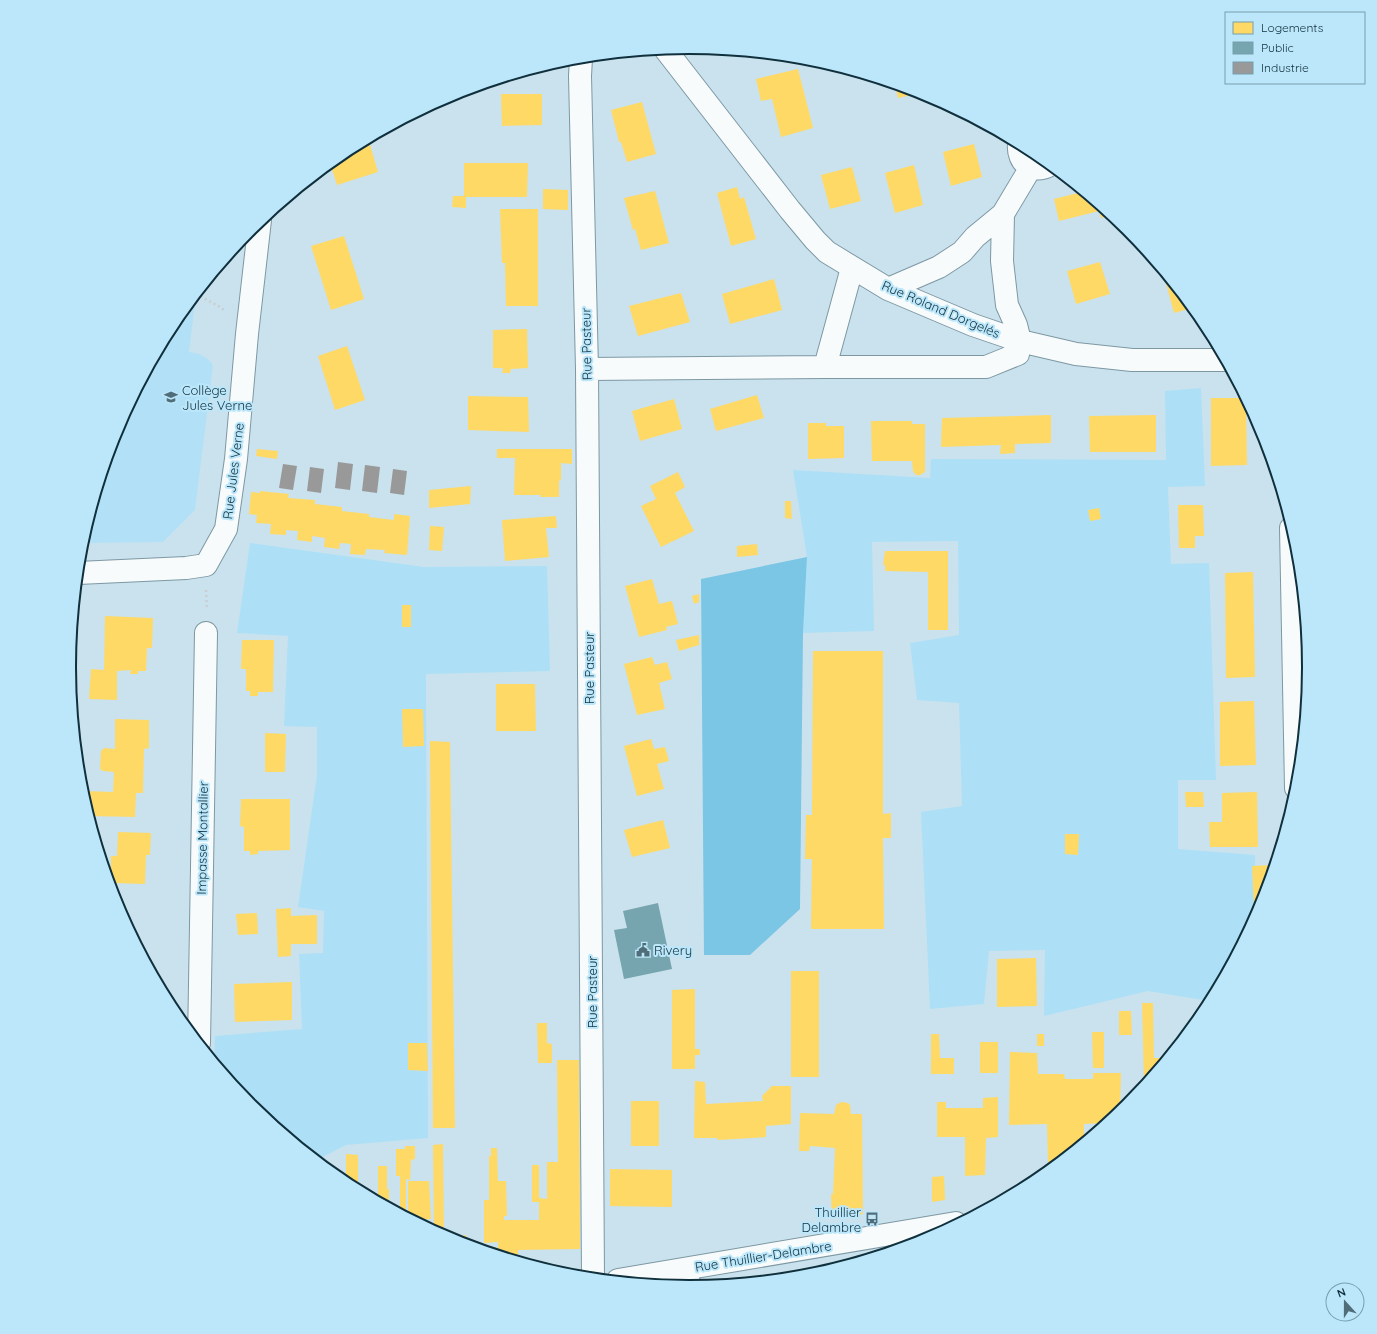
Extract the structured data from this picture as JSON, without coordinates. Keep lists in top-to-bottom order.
{
  "streets": {
    "street": [
      "Rue Roland Dorgelés",
      "Rue Pasteur",
      "Rue Jules Verne",
      "Impasse Montallier",
      "Rue Thuillier-Delambre"
    ]
  },
  "places": {
    "school or university": ["Collège Jules Verne"],
    "public building": ["Rivery"],
    "bus stop": ["Thuillier Delambre"]
  },
  "legend": ["Logements", "Public", "Industrie"],
  "north": "top"
}
